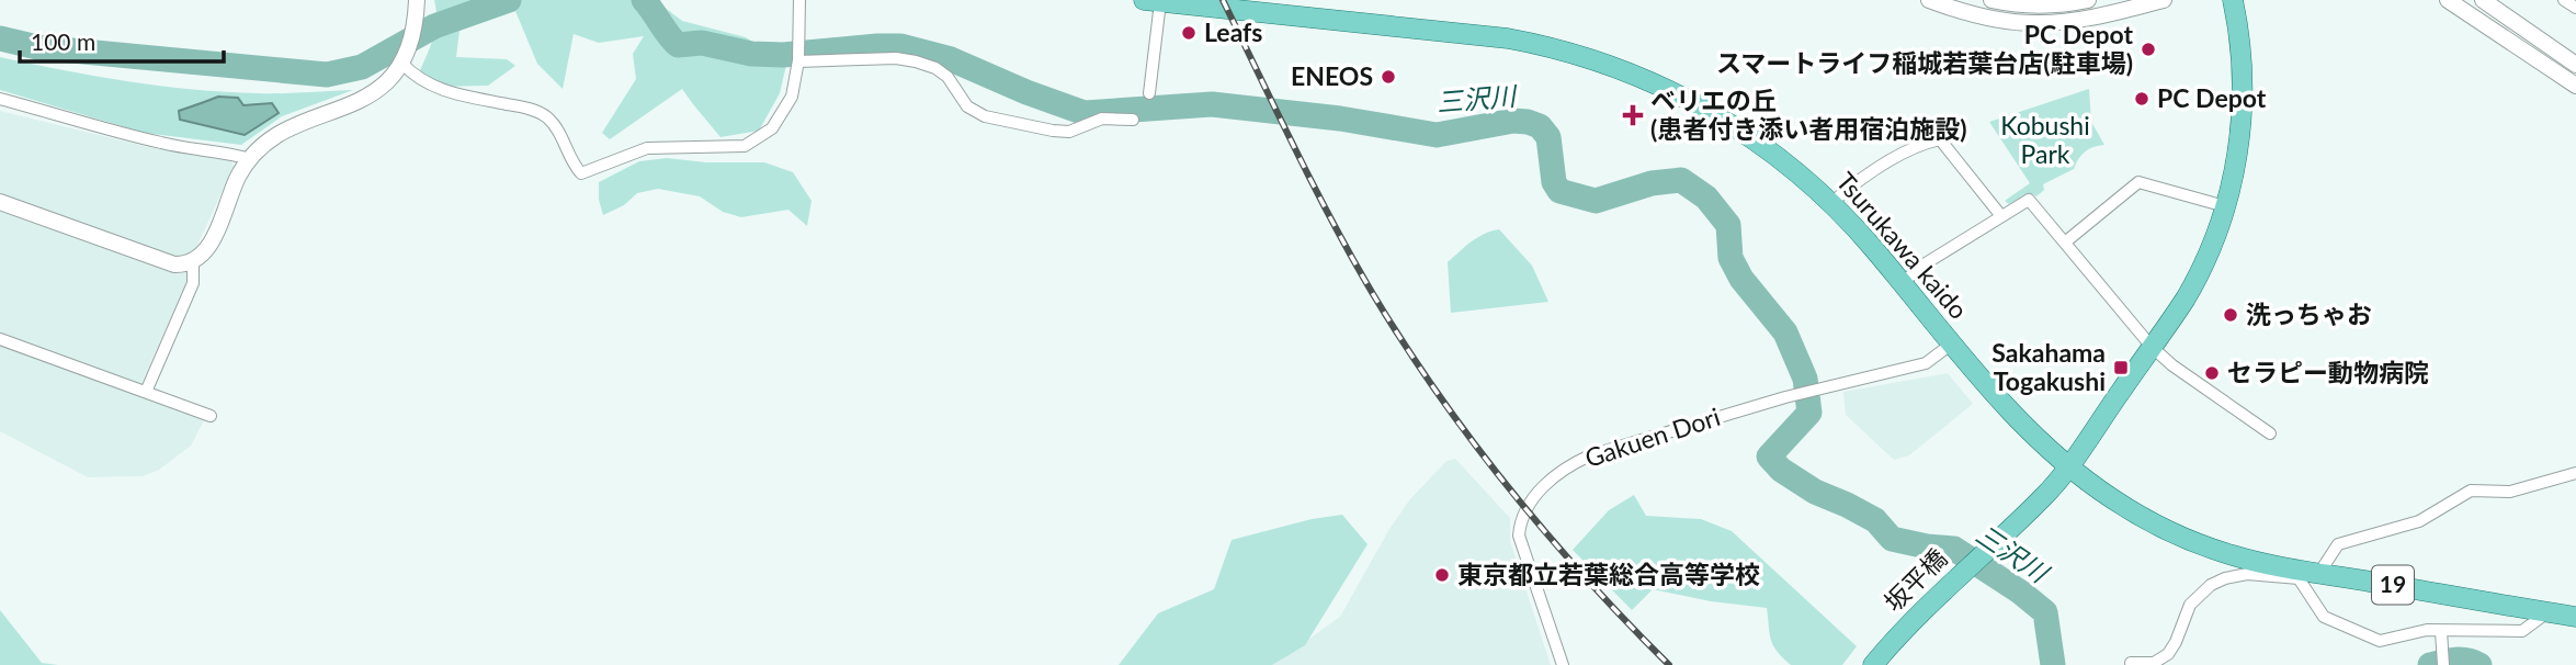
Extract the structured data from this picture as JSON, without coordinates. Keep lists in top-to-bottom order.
{
  "streets": {
    "main road": ["Tsurukawa kaido", "坂平橋", "19"],
    "street": ["Gakuen Dori"]
  },
  "crossings": [
    ["Tsurukawa kaido", "Gakuen Dori"],
    ["Tsurukawa kaido", "坂平橋"]
  ],
  "water": ["三沢川"],
  "parks": ["Kobushi Park"],
  "places": {
    "other": [
      "Leafs",
      "PC Depot スマートライフ稲城若葉台店(駐車場)",
      "ENEOS",
      "PC Depot",
      "洗っちゃお",
      "セラピー動物病院",
      "東京都立若葉総合高等学校"
    ],
    "health": ["ベリエの丘 (患者付き添い者用宿泊施設)"],
    "transit": ["Sakahama Togakushi"]
  },
  "scale_bar": "100 m"
}
